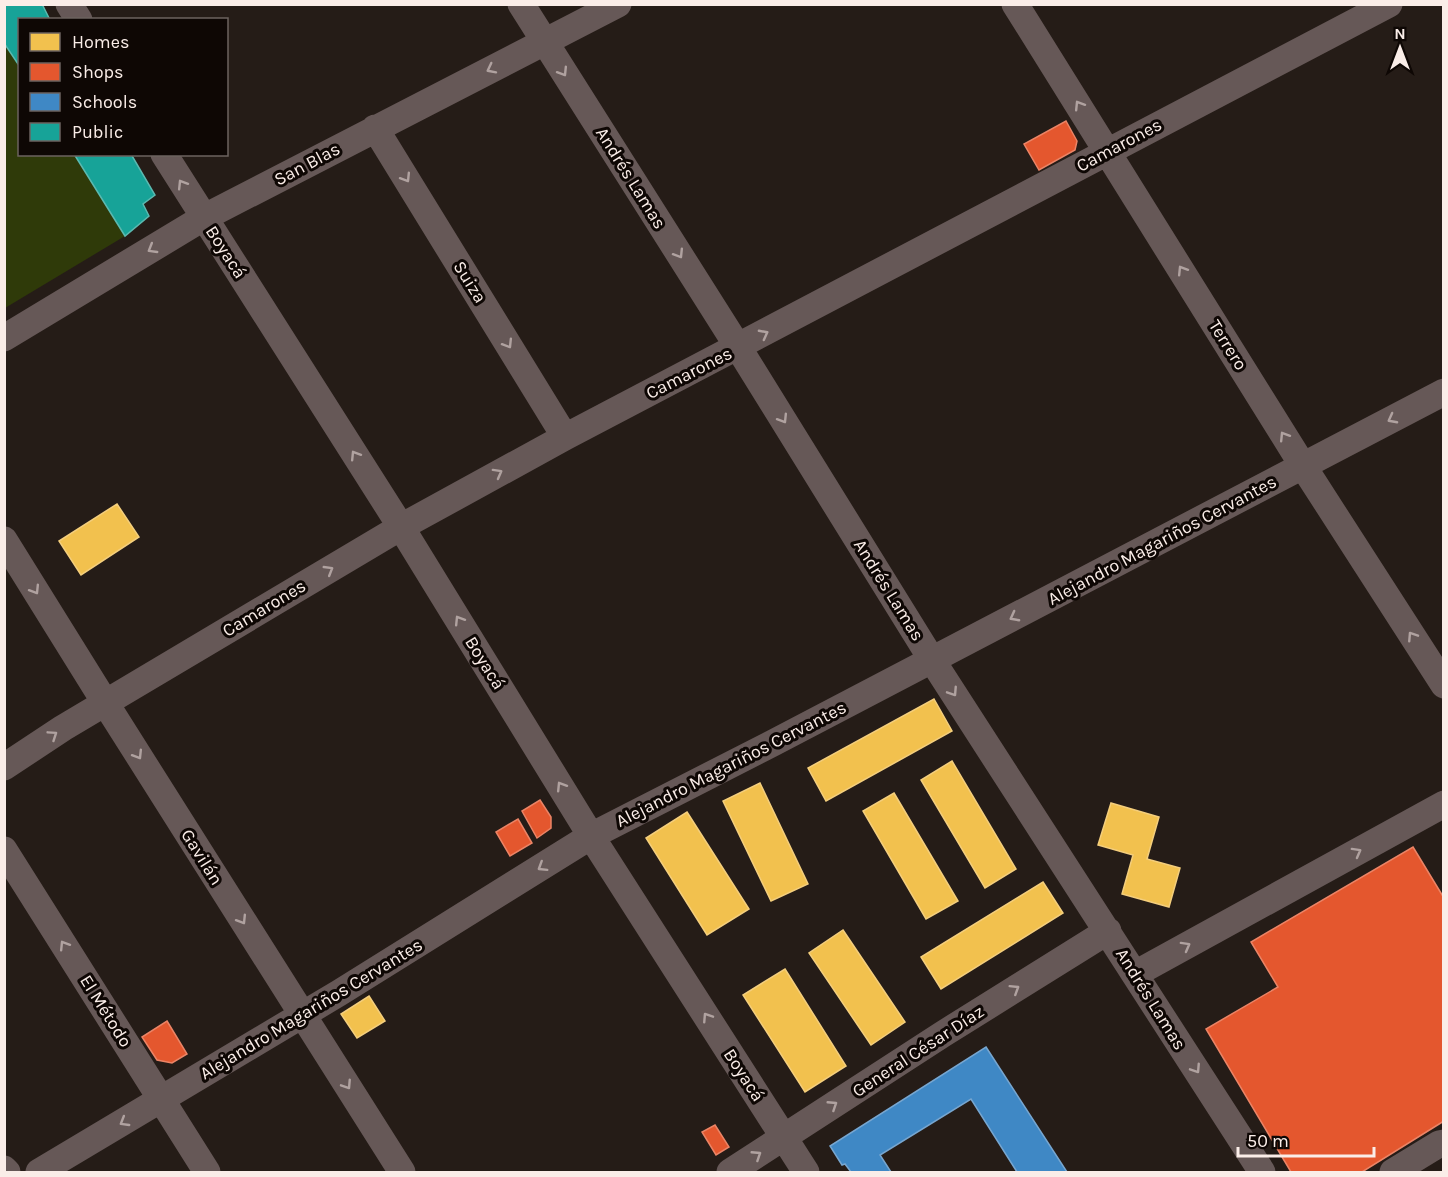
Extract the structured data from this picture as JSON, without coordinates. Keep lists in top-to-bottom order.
{
  "streets": {
    "street": [
      "Camarones",
      "San Blas",
      "Andrés Lamas",
      "Boyacá",
      "Suiza",
      "Terrero",
      "Alejandro Magariños Cervantes",
      "Gavilán",
      "El Método",
      "General César Díaz"
    ]
  },
  "crossings": [
    ["Camarones", "Andrés Lamas"],
    ["Camarones", "Boyacá"],
    ["Camarones", "Suiza"],
    ["Camarones", "Terrero"],
    ["Camarones", "Gavilán"],
    ["San Blas", "Andrés Lamas"],
    ["San Blas", "Boyacá"],
    ["San Blas", "Suiza"],
    ["Andrés Lamas", "Alejandro Magariños Cervantes"],
    ["Andrés Lamas", "General César Díaz"],
    ["Boyacá", "Alejandro Magariños Cervantes"],
    ["Boyacá", "General César Díaz"],
    ["Terrero", "Alejandro Magariños Cervantes"],
    ["Alejandro Magariños Cervantes", "Gavilán"],
    ["Alejandro Magariños Cervantes", "El Método"]
  ],
  "one_way": [
    "Camarones",
    "San Blas",
    "Andrés Lamas",
    "Boyacá",
    "Suiza",
    "Terrero",
    "Alejandro Magariños Cervantes",
    "Gavilán",
    "El Método",
    "General César Díaz"
  ],
  "legend": [
    "Homes",
    "Shops",
    "Schools",
    "Public"
  ],
  "scale_bar": "50 m",
  "north": "top"
}
